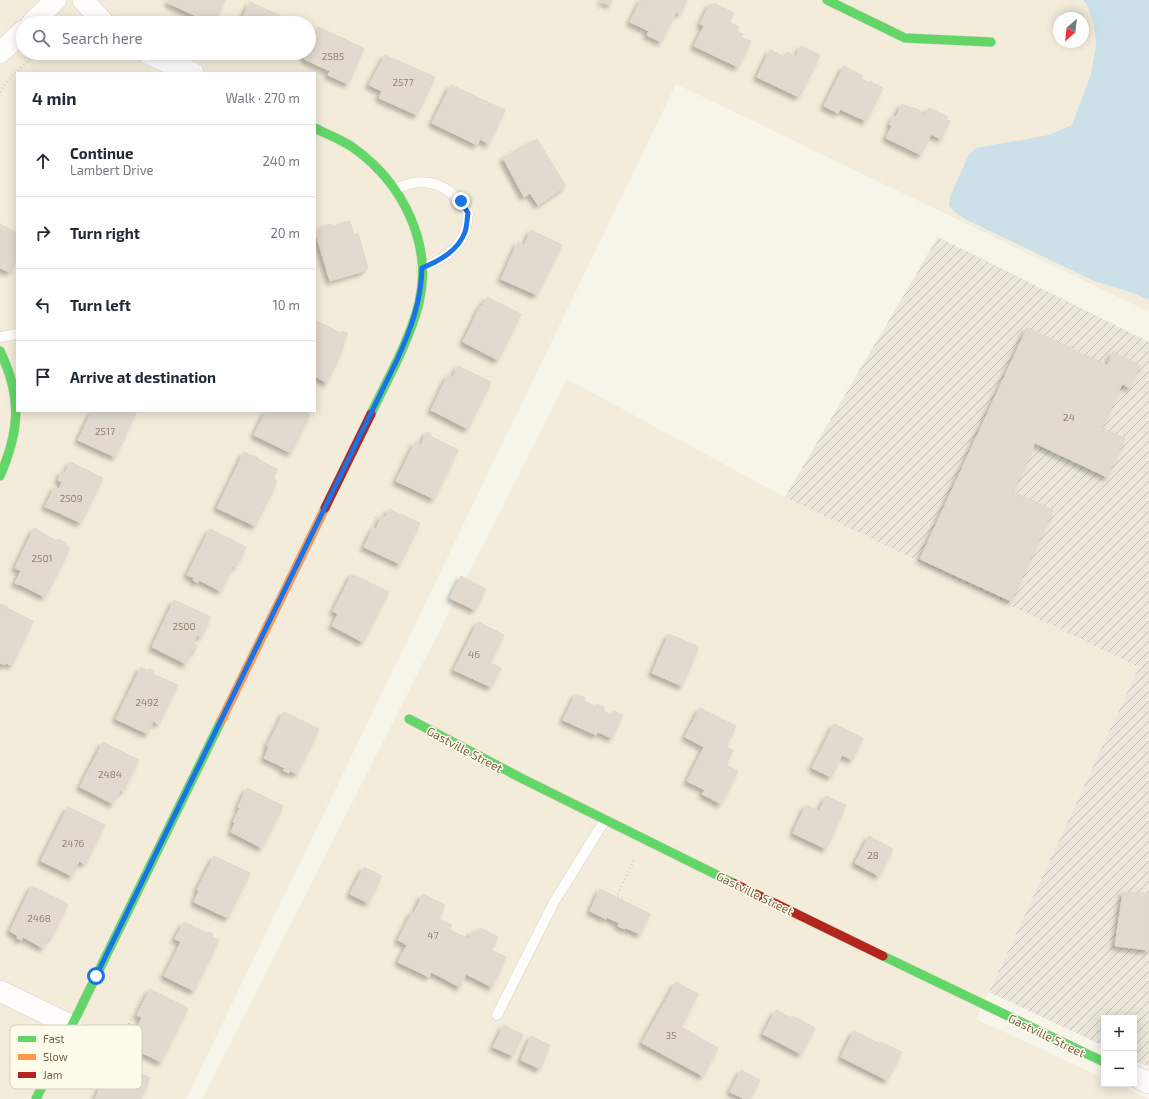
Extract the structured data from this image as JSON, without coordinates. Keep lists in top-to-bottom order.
{
  "streets": {
    "street": ["Gastville Street"]
  },
  "house_numbers": [
    "2585",
    "2577",
    "24",
    "2517",
    "2509",
    "2501",
    "2500",
    "46",
    "2492",
    "2484",
    "2476",
    "28",
    "2468",
    "47",
    "35"
  ],
  "legend": ["Fast", "Slow", "Jam"],
  "north": "bottom left",
  "page": {
    "search": "Search here",
    "heading": ["4 min", "Walk · 270 m"],
    "list": [
      ["Continue", "Lambert Drive", "240 m"],
      ["Turn right", "20 m"],
      ["Turn left", "10 m"],
      "Arrive at destination"
    ],
    "map_buttons": ["+", "−"]
  }
}
